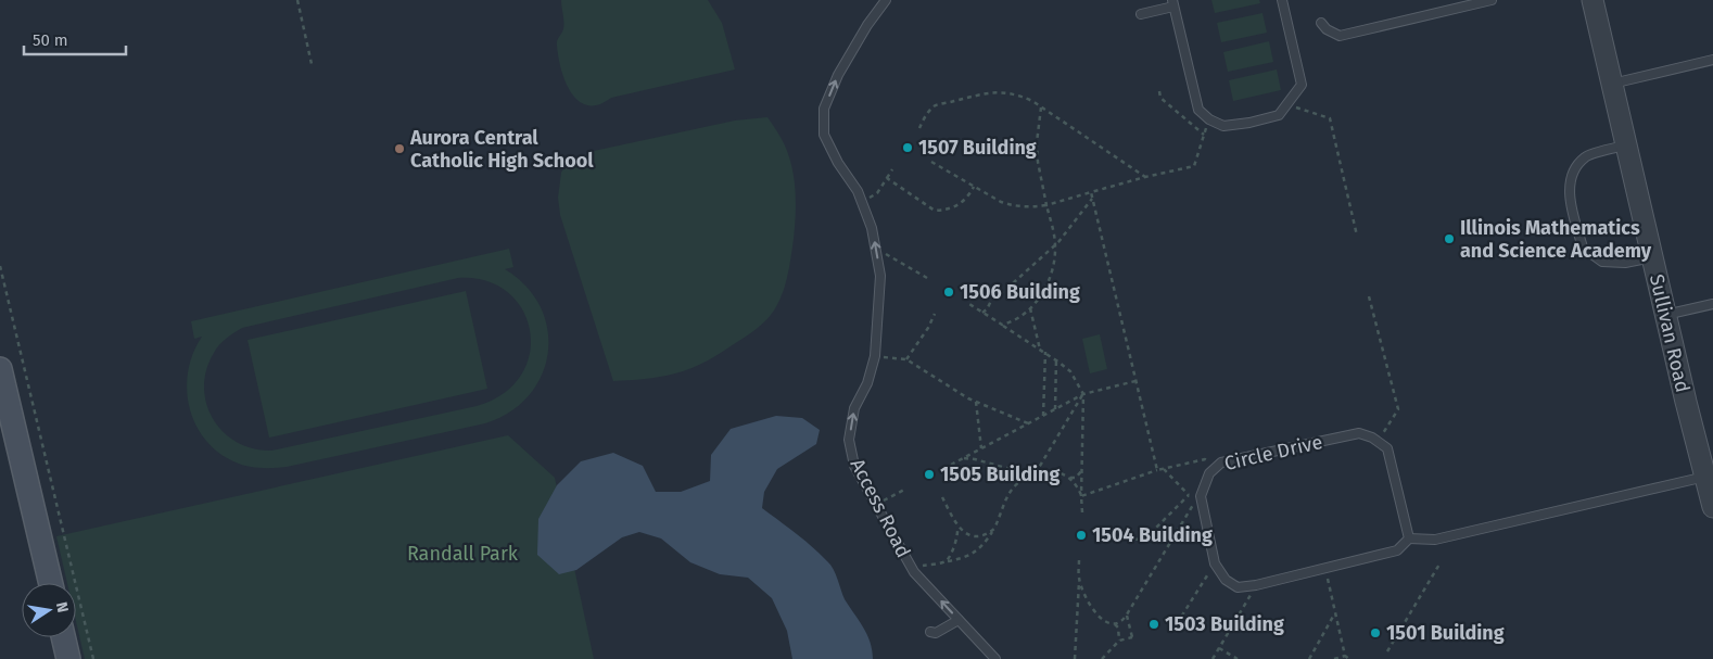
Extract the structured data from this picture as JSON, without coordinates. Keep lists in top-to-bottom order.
{
  "streets": {
    "street": ["Sullivan Road"],
    "lane": ["Circle Drive", "Access Road"]
  },
  "one_way": ["Access Road"],
  "parks": ["Randall Park"],
  "places": [
    "1507 Building",
    "Aurora Central Catholic High School",
    "Illinois Mathematics and Science Academy",
    "1506 Building",
    "1505 Building",
    "1504 Building",
    "1503 Building",
    "1501 Building"
  ],
  "scale_bar": "50 m",
  "north": "right"
}
